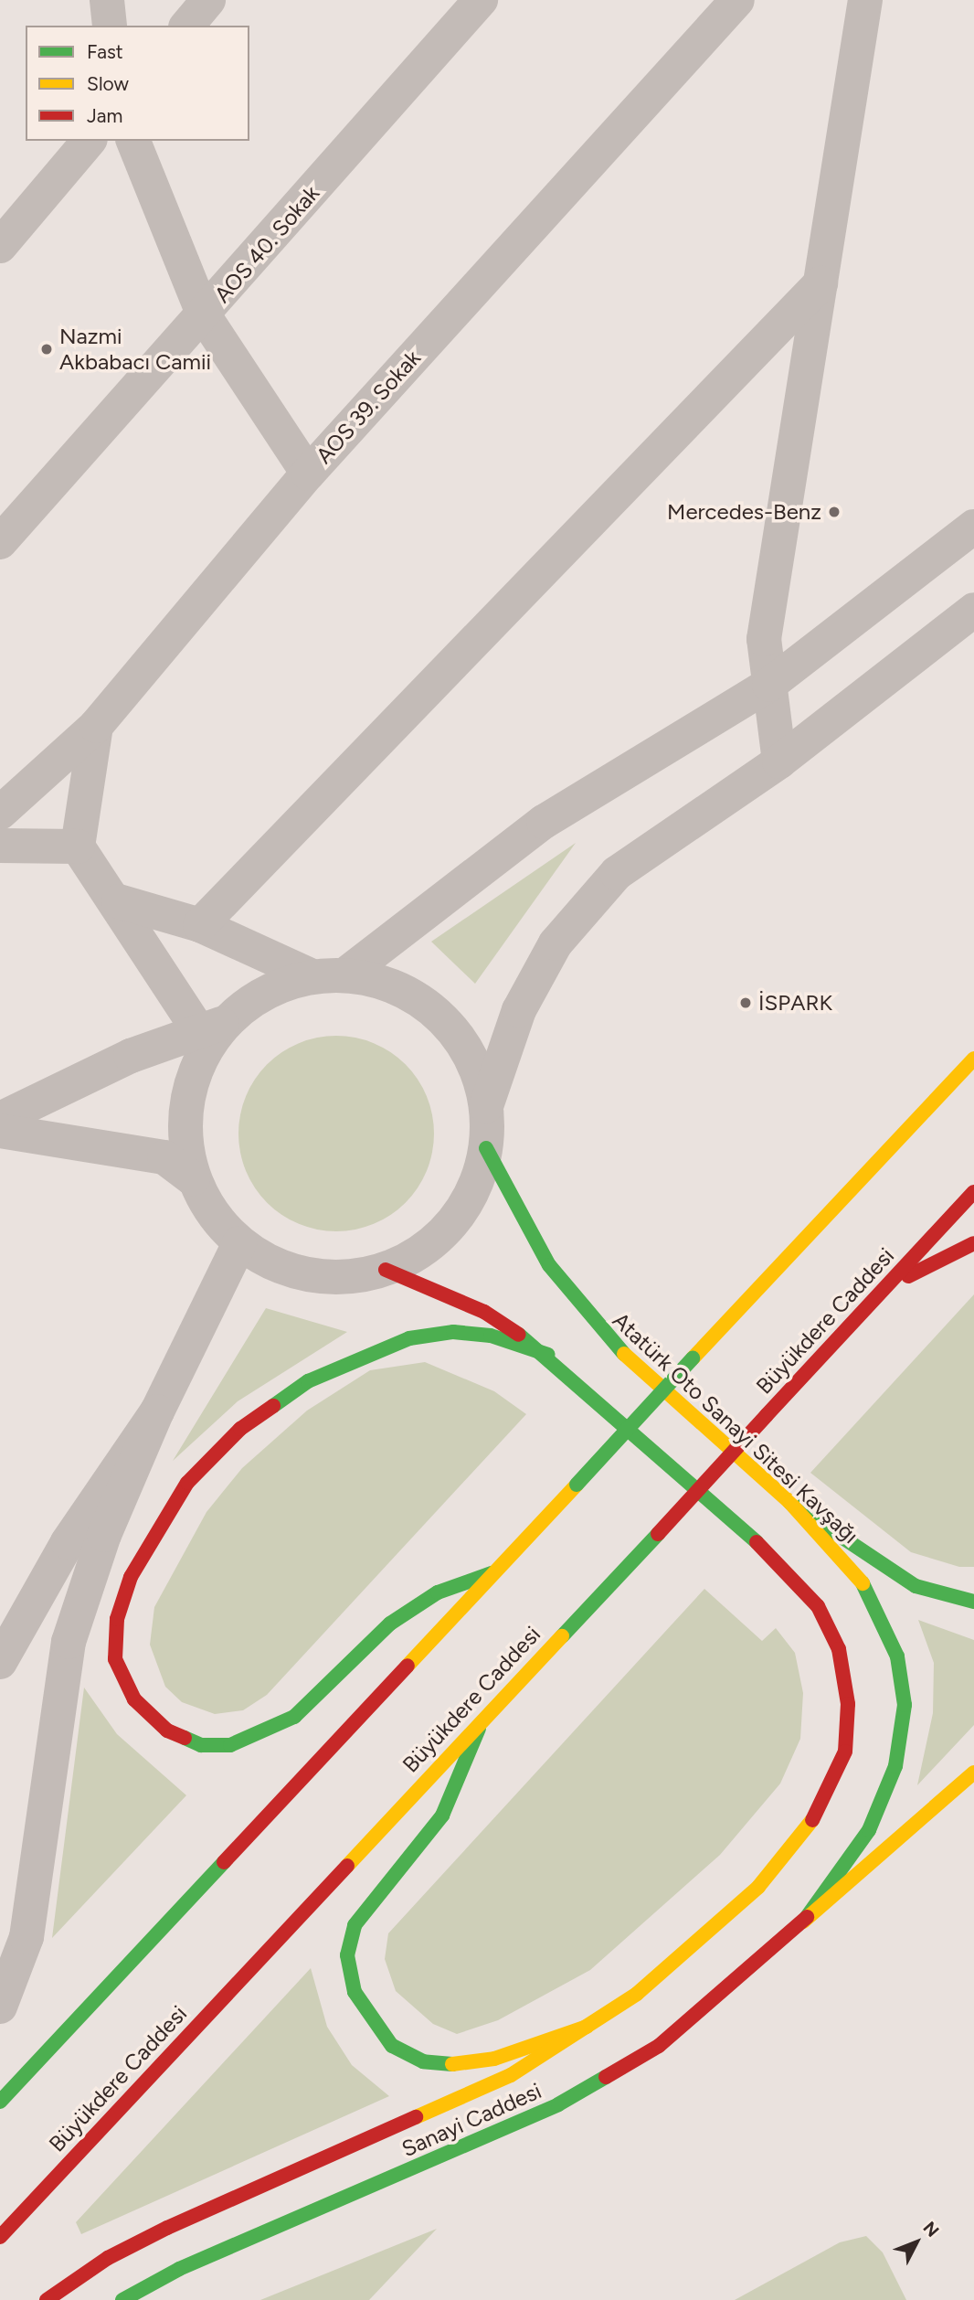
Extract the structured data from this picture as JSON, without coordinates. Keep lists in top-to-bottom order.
{
  "streets": {
    "main road": ["Büyükdere Caddesi", "Atatürk Oto Sanayi Sitesi Kavşağı", "Sanayi Caddesi"],
    "street": ["AOS 40. Sokak", "AOS 39. Sokak"]
  },
  "crossings": [
    ["Atatürk Oto Sanayi Sitesi Kavşağı", "Sanayi Caddesi"]
  ],
  "places": ["Nazmi Akbabacı Camii", "Mercedes-Benz", "İSPARK"],
  "legend": ["Fast", "Slow", "Jam"],
  "north": "top right"
}
